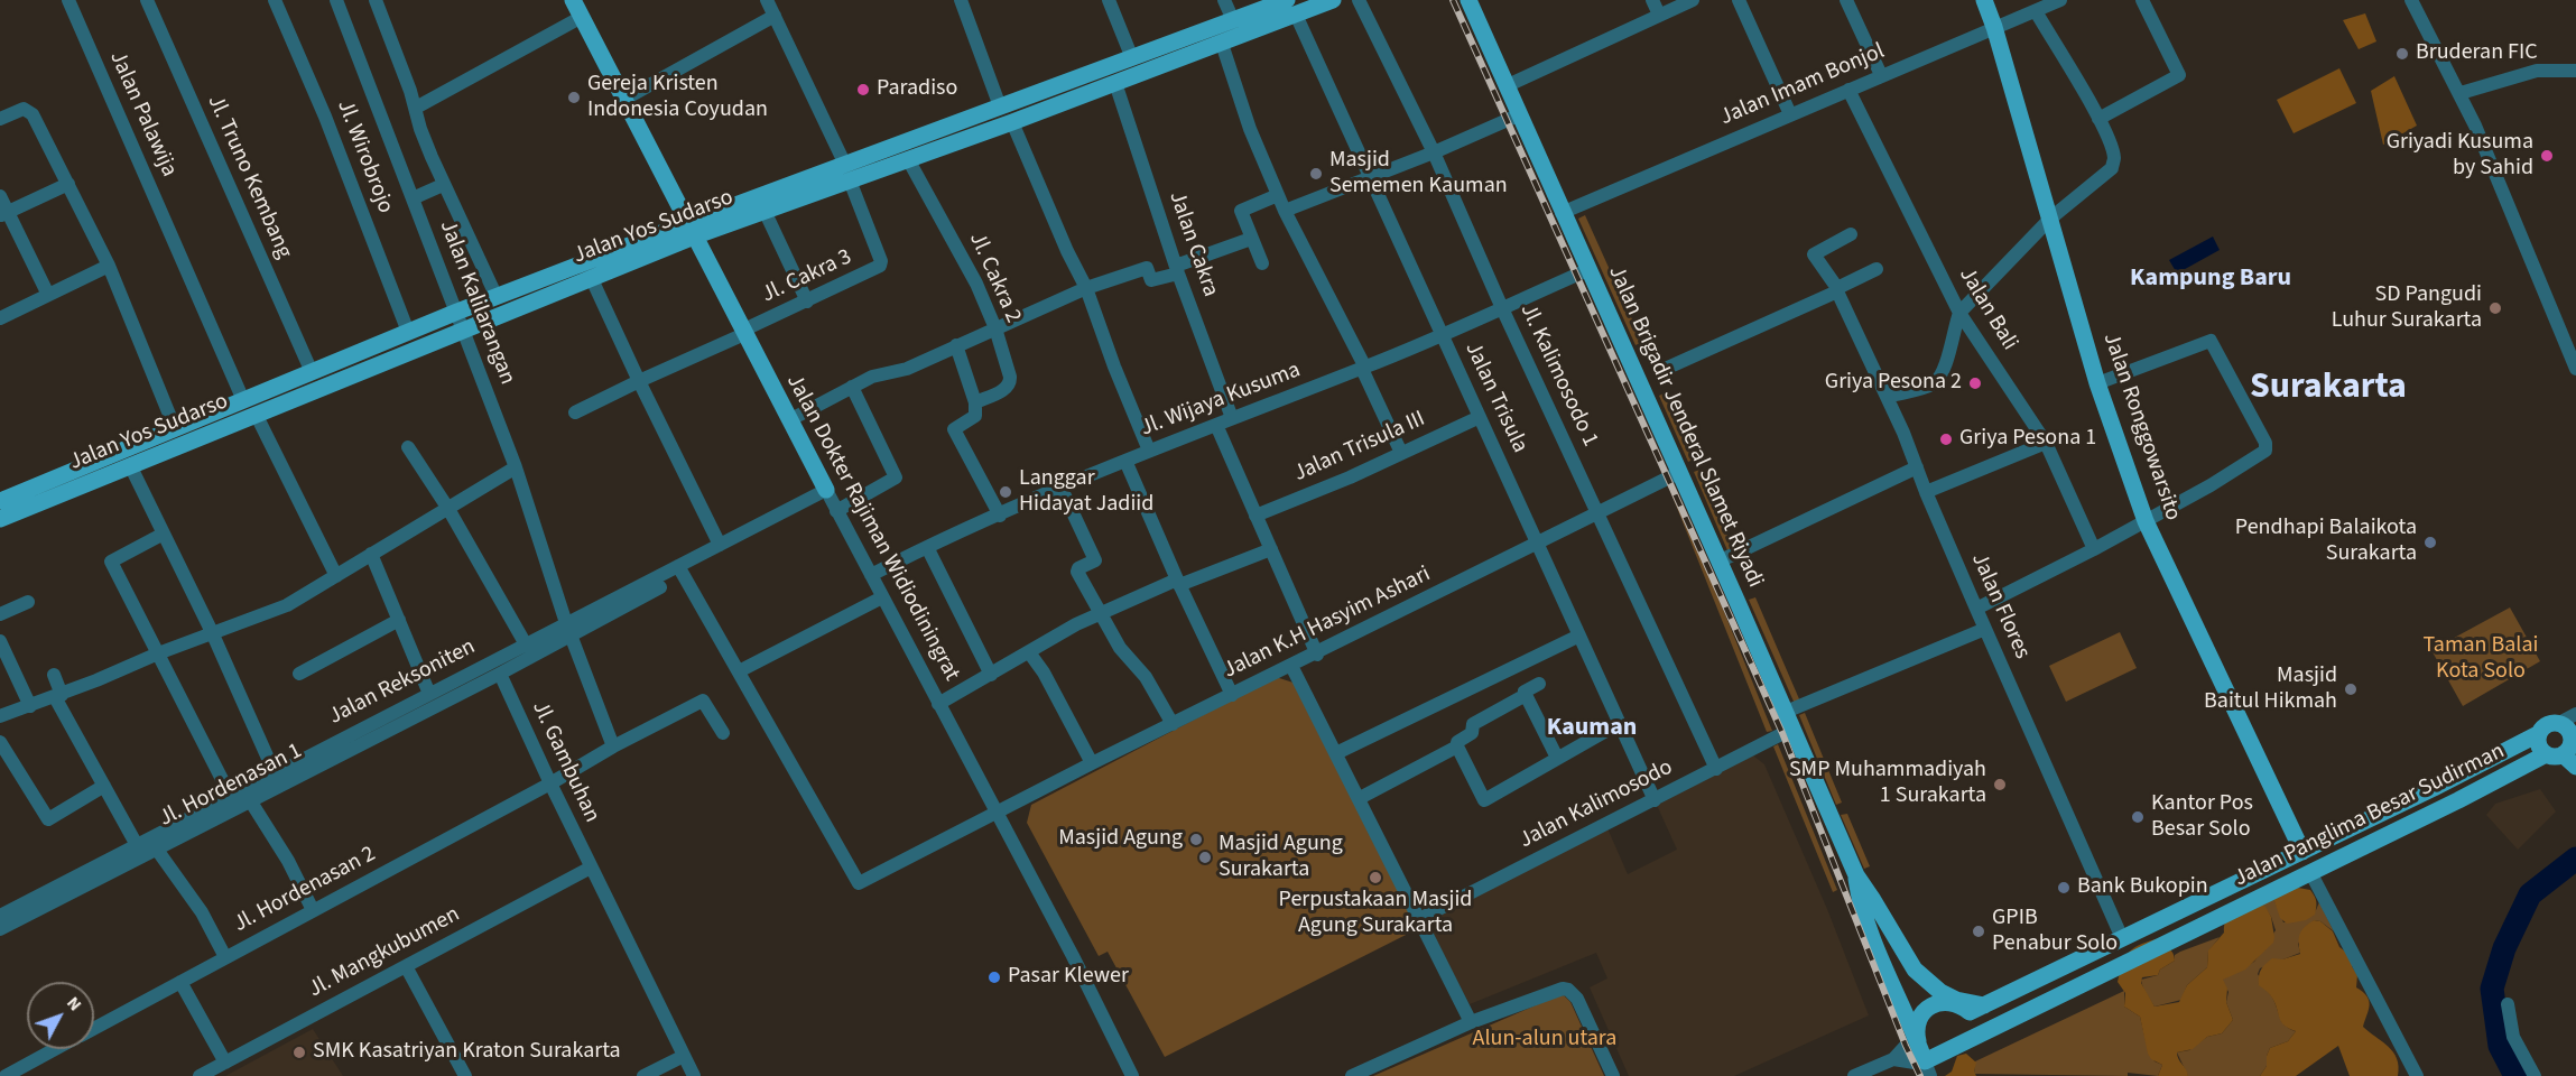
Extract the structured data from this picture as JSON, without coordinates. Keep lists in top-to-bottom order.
{
  "streets": {
    "main road": [
      "Jalan Yos Sudarso",
      "Jalan Brigadir Jenderal Slamet Riyadi",
      "Jalan Ronggowarsito",
      "Jalan Dokter Rajiman Widiodiningrat",
      "Jalan Panglima Besar Sudirman"
    ],
    "street": [
      "Jalan Imam Bonjol",
      "Jalan Palawija",
      "Jl. Wirobrojo",
      "Jl. Truno Kembang",
      "Jalan Cakra",
      "Jl. Cakra 3",
      "Jl. Cakra 2",
      "Jalan Kalilarangan",
      "Jalan Bali",
      "Jl. Kalimosodo 1",
      "Jalan Trisula",
      "Jl. Wijaya Kusuma",
      "Jalan Trisula III",
      "Jalan Flores",
      "Jalan K.H Hasyim Ashari",
      "Jalan Reksoniten",
      "Jl. Gambuhan",
      "Jl. Hordenasan 1",
      "Jalan Kalimosodo",
      "Jl. Hordenasan 2",
      "Jl. Mangkubumen"
    ]
  },
  "crossings": [
    ["Jalan Imam Bonjol", "Jalan Bali"],
    ["Jalan Imam Bonjol", "Jalan Brigadir Jenderal Slamet Riyadi"],
    ["Jalan Imam Bonjol", "Jalan Ronggowarsito"],
    ["Jalan Palawija", "Jalan Yos Sudarso"],
    ["Jl. Wirobrojo", "Jalan Yos Sudarso"],
    ["Jl. Truno Kembang", "Jalan Yos Sudarso"],
    ["Jalan Yos Sudarso", "Jalan Cakra"],
    ["Jalan Yos Sudarso", "Jl. Cakra 3"],
    ["Jalan Yos Sudarso", "Jl. Cakra 2"],
    ["Jalan Yos Sudarso", "Jalan Kalilarangan"],
    ["Jalan Yos Sudarso", "Jalan Trisula"],
    ["Jalan Yos Sudarso", "Jalan Dokter Rajiman Widiodiningrat"],
    ["Jalan Cakra", "Jl. Wijaya Kusuma"],
    ["Jl. Cakra 3", "Jalan Dokter Rajiman Widiodiningrat"],
    ["Jalan Kalilarangan", "Jalan Reksoniten"],
    ["Jalan Kalilarangan", "Jl. Hordenasan 1"],
    ["Jalan Kalilarangan", "Jl. Hordenasan 2"],
    ["Jl. Kalimosodo 1", "Jl. Wijaya Kusuma"],
    ["Jl. Kalimosodo 1", "Jalan K.H Hasyim Ashari"],
    ["Jl. Kalimosodo 1", "Jalan Kalimosodo"],
    ["Jalan Trisula", "Jl. Wijaya Kusuma"],
    ["Jalan Trisula", "Jalan Trisula III"],
    ["Jalan Trisula", "Jalan K.H Hasyim Ashari"],
    ["Jalan Trisula", "Jalan Kalimosodo"],
    ["Jl. Wijaya Kusuma", "Jalan Brigadir Jenderal Slamet Riyadi"],
    ["Jl. Wijaya Kusuma", "Jalan Dokter Rajiman Widiodiningrat"],
    ["Jalan Brigadir Jenderal Slamet Riyadi", "Jalan K.H Hasyim Ashari"],
    ["Jalan Brigadir Jenderal Slamet Riyadi", "Jalan Kalimosodo"],
    ["Jalan Brigadir Jenderal Slamet Riyadi", "Jalan Panglima Besar Sudirman"],
    ["Jalan Ronggowarsito", "Jalan Panglima Besar Sudirman"],
    ["Jalan Dokter Rajiman Widiodiningrat", "Jalan K.H Hasyim Ashari"],
    ["Jalan Dokter Rajiman Widiodiningrat", "Jalan Reksoniten"],
    ["Jalan Flores", "Jalan Panglima Besar Sudirman"],
    ["Jalan Reksoniten", "Jl. Hordenasan 1"],
    ["Jl. Gambuhan", "Jl. Hordenasan 1"],
    ["Jl. Gambuhan", "Jl. Hordenasan 2"],
    ["Jl. Gambuhan", "Jl. Mangkubumen"]
  ],
  "districts": ["Kampung Baru", "Surakarta", "Kauman"],
  "parks": ["Taman Balai Kota Solo", "Alun-alun utara"],
  "places": [
    "Bruderan FIC",
    "Paradiso",
    "Gereja Kristen Indonesia Coyudan",
    "Griyadi Kusuma by Sahid",
    "Masjid Sememen Kauman",
    "SD Pangudi Luhur Surakarta",
    "Griya Pesona 2",
    "Griya Pesona 1",
    "Langgar Hidayat Jadiid",
    "Pendhapi Balaikota Surakarta",
    "Masjid Baitul Hikmah",
    "SMP Muhammadiyah 1 Surakarta",
    "Kantor Pos Besar Solo",
    "Masjid Agung",
    "Masjid Agung Surakarta",
    "Perpustakaan Masjid Agung Surakarta",
    "Bank Bukopin",
    "GPIB Penabur Solo",
    "Pasar Klewer",
    "SMK Kasatriyan Kraton Surakarta"
  ],
  "north": "top right"
}
